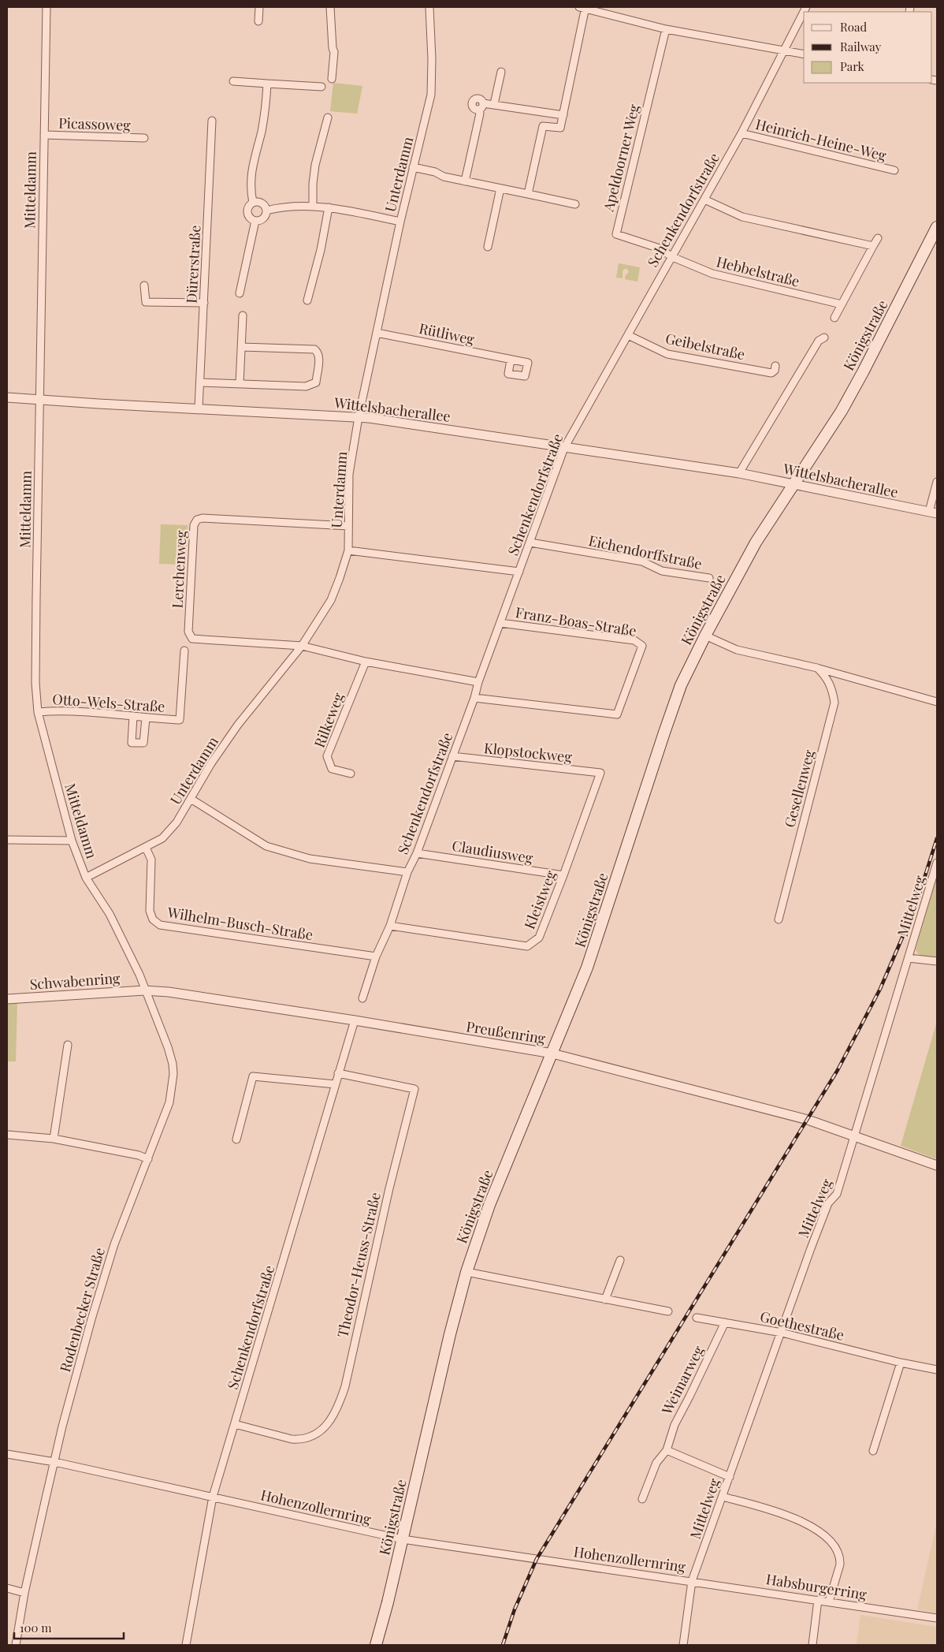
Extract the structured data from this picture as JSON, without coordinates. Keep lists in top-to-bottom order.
{
  "streets": {
    "main road": ["Königstraße"],
    "street": [
      "Picassoweg",
      "Heinrich-Heine-Weg",
      "Apeldoorner Weg",
      "Unterdamm",
      "Mitteldamm",
      "Schenkendorfstraße",
      "Dürerstraße",
      "Hebbelstraße",
      "Rütliweg",
      "Geibelstraße",
      "Wittelsbacherallee",
      "Eichendorffstraße",
      "Lerchenweg",
      "Franz-Boas-Straße",
      "Otto-Wels-Straße",
      "Rilkeweg",
      "Klopstockweg",
      "Gesellenweg",
      "Claudiusweg",
      "Kleistweg",
      "Mittelweg",
      "Wilhelm-Busch-Straße",
      "Schwabenring",
      "Preußenring",
      "Theodor-Heuss-Straße",
      "Rodenbecker Straße",
      "Goethestraße",
      "Weimarweg",
      "Hohenzollernring",
      "Habsburgerring"
    ]
  },
  "crossings": [
    ["Picassoweg", "Mitteldamm"],
    ["Heinrich-Heine-Weg", "Schenkendorfstraße"],
    ["Apeldoorner Weg", "Schenkendorfstraße"],
    ["Apeldoorner Weg", "Hebbelstraße"],
    ["Unterdamm", "Mitteldamm"],
    ["Unterdamm", "Rütliweg"],
    ["Unterdamm", "Wittelsbacherallee"],
    ["Unterdamm", "Lerchenweg"],
    ["Unterdamm", "Wilhelm-Busch-Straße"],
    ["Mitteldamm", "Wittelsbacherallee"],
    ["Mitteldamm", "Otto-Wels-Straße"],
    ["Mitteldamm", "Schwabenring"],
    ["Mitteldamm", "Preußenring"],
    ["Mitteldamm", "Rodenbecker Straße"],
    ["Schenkendorfstraße", "Hebbelstraße"],
    ["Schenkendorfstraße", "Geibelstraße"],
    ["Schenkendorfstraße", "Wittelsbacherallee"],
    ["Schenkendorfstraße", "Eichendorffstraße"],
    ["Schenkendorfstraße", "Franz-Boas-Straße"],
    ["Schenkendorfstraße", "Klopstockweg"],
    ["Schenkendorfstraße", "Claudiusweg"],
    ["Schenkendorfstraße", "Kleistweg"],
    ["Schenkendorfstraße", "Wilhelm-Busch-Straße"],
    ["Schenkendorfstraße", "Preußenring"],
    ["Schenkendorfstraße", "Theodor-Heuss-Straße"],
    ["Schenkendorfstraße", "Hohenzollernring"],
    ["Dürerstraße", "Wittelsbacherallee"],
    ["Königstraße", "Wittelsbacherallee"],
    ["Königstraße", "Preußenring"],
    ["Königstraße", "Hohenzollernring"],
    ["Klopstockweg", "Kleistweg"],
    ["Claudiusweg", "Kleistweg"],
    ["Mittelweg", "Preußenring"],
    ["Mittelweg", "Goethestraße"],
    ["Mittelweg", "Hohenzollernring"],
    ["Mittelweg", "Habsburgerring"],
    ["Schwabenring", "Preußenring"],
    ["Schwabenring", "Rodenbecker Straße"],
    ["Preußenring", "Rodenbecker Straße"],
    ["Rodenbecker Straße", "Hohenzollernring"],
    ["Goethestraße", "Weimarweg"],
    ["Hohenzollernring", "Habsburgerring"]
  ],
  "legend": ["Road", "Railway", "Park"],
  "scale_bar": "100 m"
}
